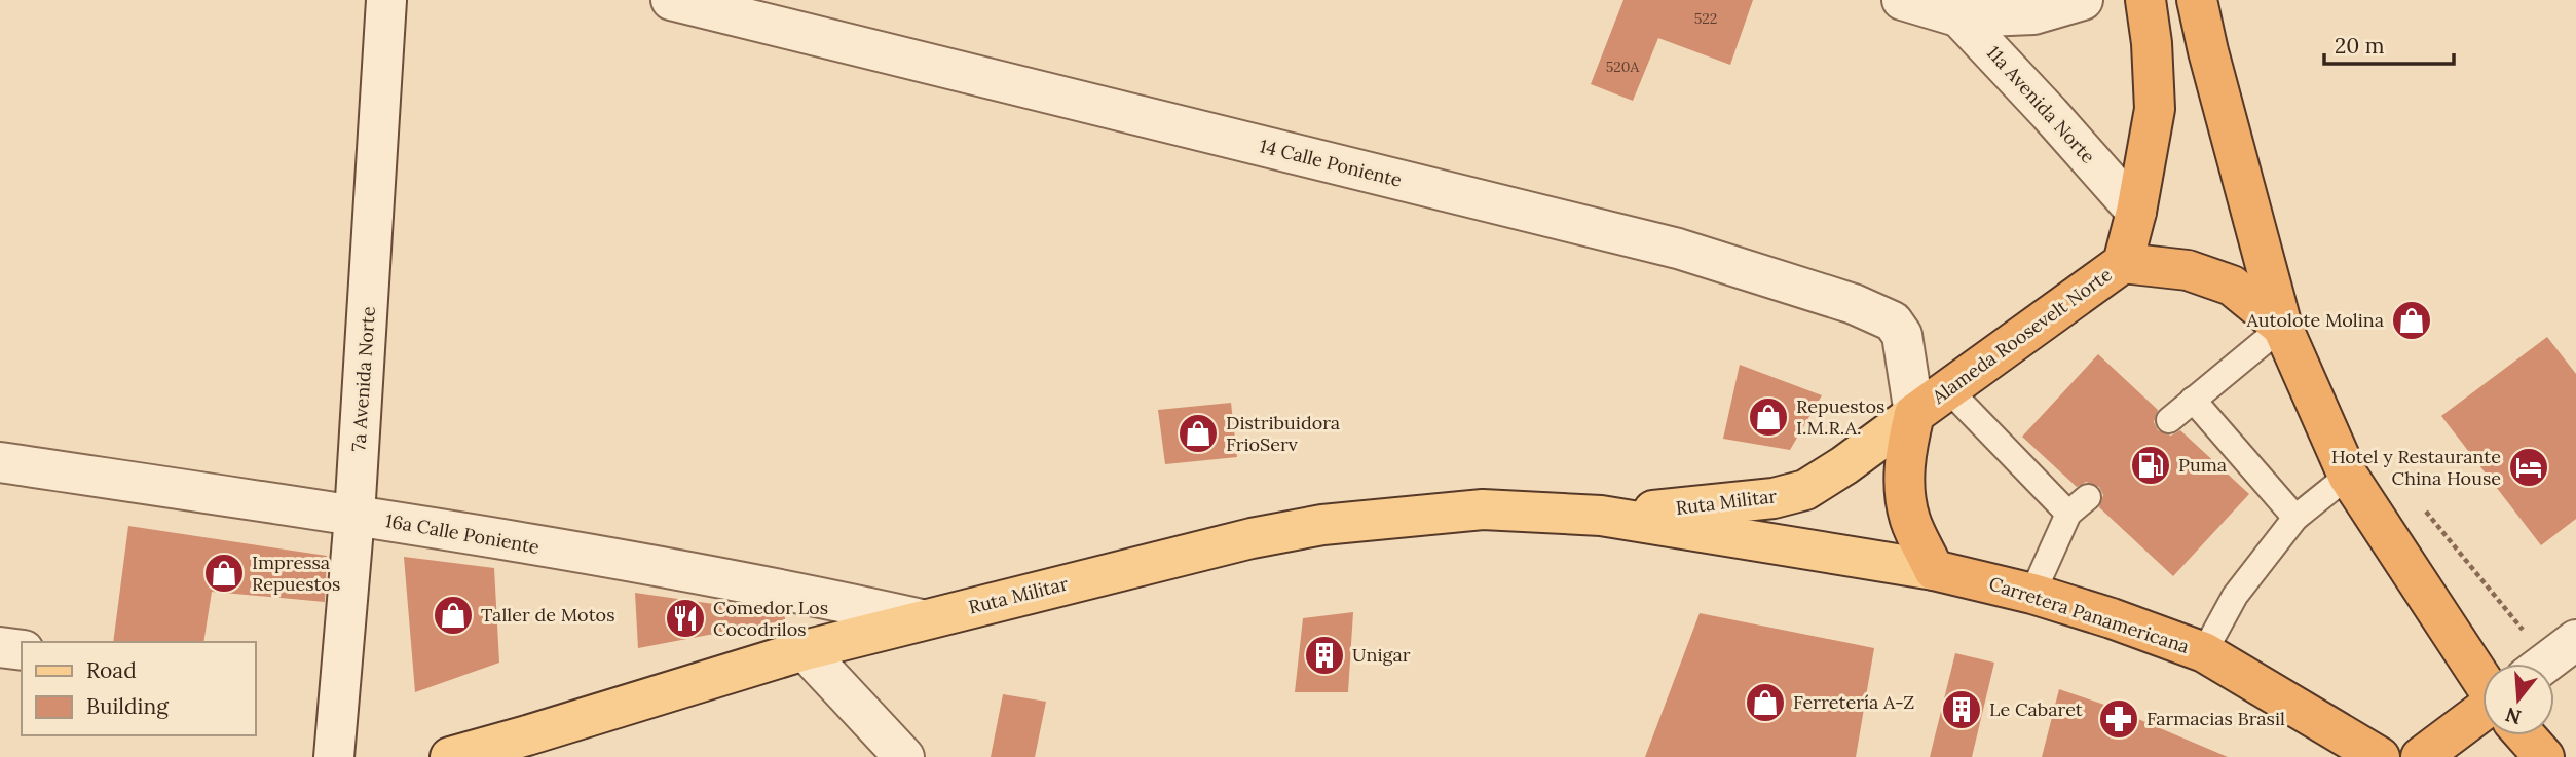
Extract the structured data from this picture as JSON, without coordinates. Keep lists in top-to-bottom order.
{
  "streets": {
    "highway": ["Alameda Roosevelt Norte", "Carretera Panamericana"],
    "main road": ["Ruta Militar"],
    "street": [
      "11a Avenida Norte",
      "14 Calle Poniente",
      "7a Avenida Norte",
      "16a Calle Poniente"
    ]
  },
  "crossings": [
    ["11a Avenida Norte", "Alameda Roosevelt Norte"],
    ["14 Calle Poniente", "Alameda Roosevelt Norte"],
    ["14 Calle Poniente", "Ruta Militar"],
    ["Alameda Roosevelt Norte", "Ruta Militar"],
    ["7a Avenida Norte", "16a Calle Poniente"],
    ["Ruta Militar", "16a Calle Poniente"],
    ["Ruta Militar", "Carretera Panamericana"]
  ],
  "places": {
    "shop": [
      "Autolote Molina",
      "Repuestos I.M.R.A.",
      "Distribuidora FrioServ",
      "Impressa Repuestos",
      "Taller de Motos",
      "Ferretería A-Z"
    ],
    "fuel station": ["Puma"],
    "hotel": ["Hotel y Restaurante China House"],
    "restaurant": ["Comedor Los Cocodrilos"],
    "building": ["Unigar", "Le Cabaret"],
    "pharmacy": ["Farmacias Brasil"]
  },
  "house_numbers": ["522", "520A"],
  "legend": ["Road", "Building"],
  "scale_bar": "20 m",
  "north": "bottom"
}
